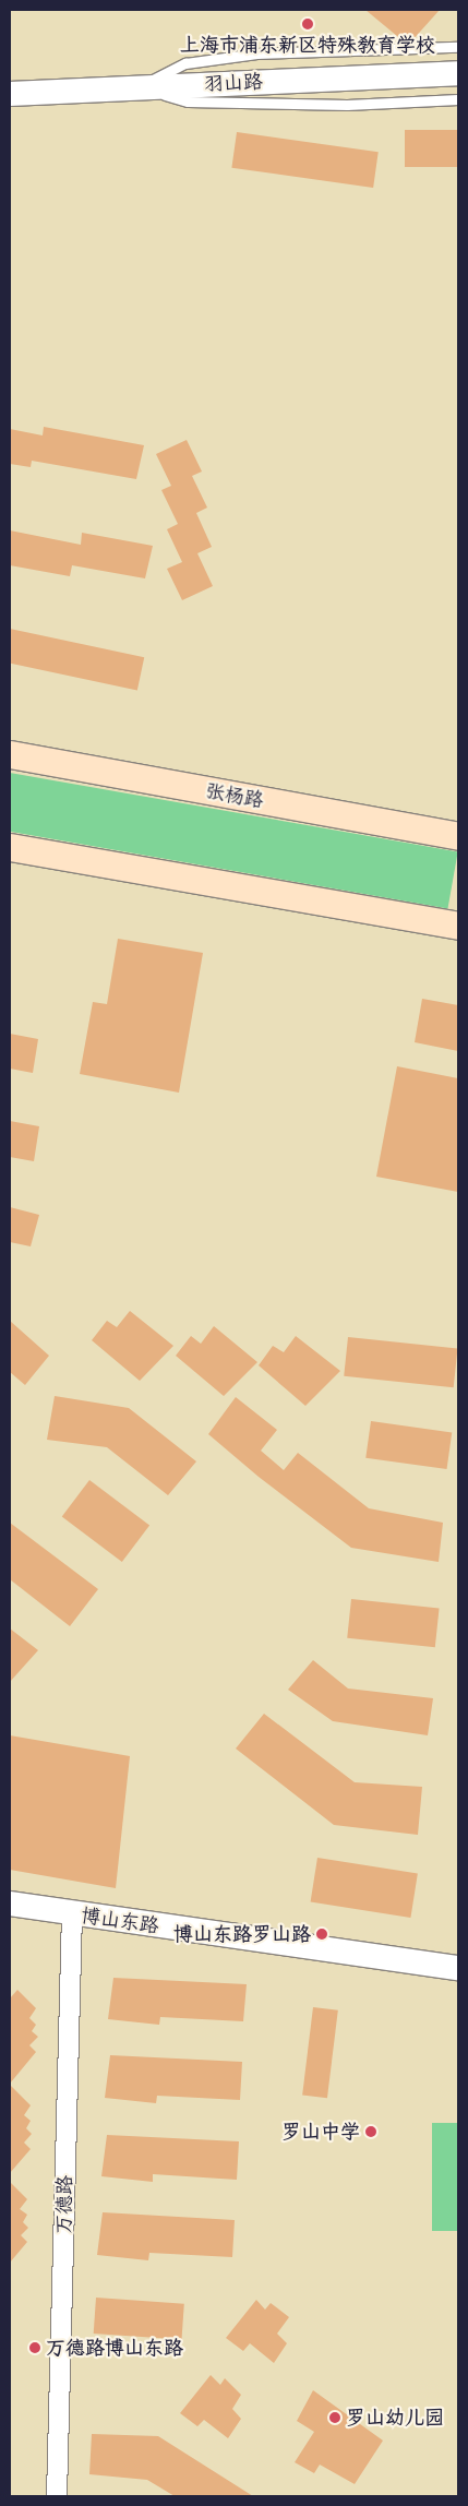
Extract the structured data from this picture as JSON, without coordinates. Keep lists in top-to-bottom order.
{
  "streets": {
    "main road": ["张杨路"],
    "street": ["羽山路", "博山东路", "万德路"]
  },
  "crossings": [
    ["博山东路", "万德路"]
  ],
  "places": [
    "上海市浦东新区特殊教育学校",
    "博山东路罗山路",
    "罗山中学",
    "万德路博山东路",
    "罗山幼儿园"
  ]
}
